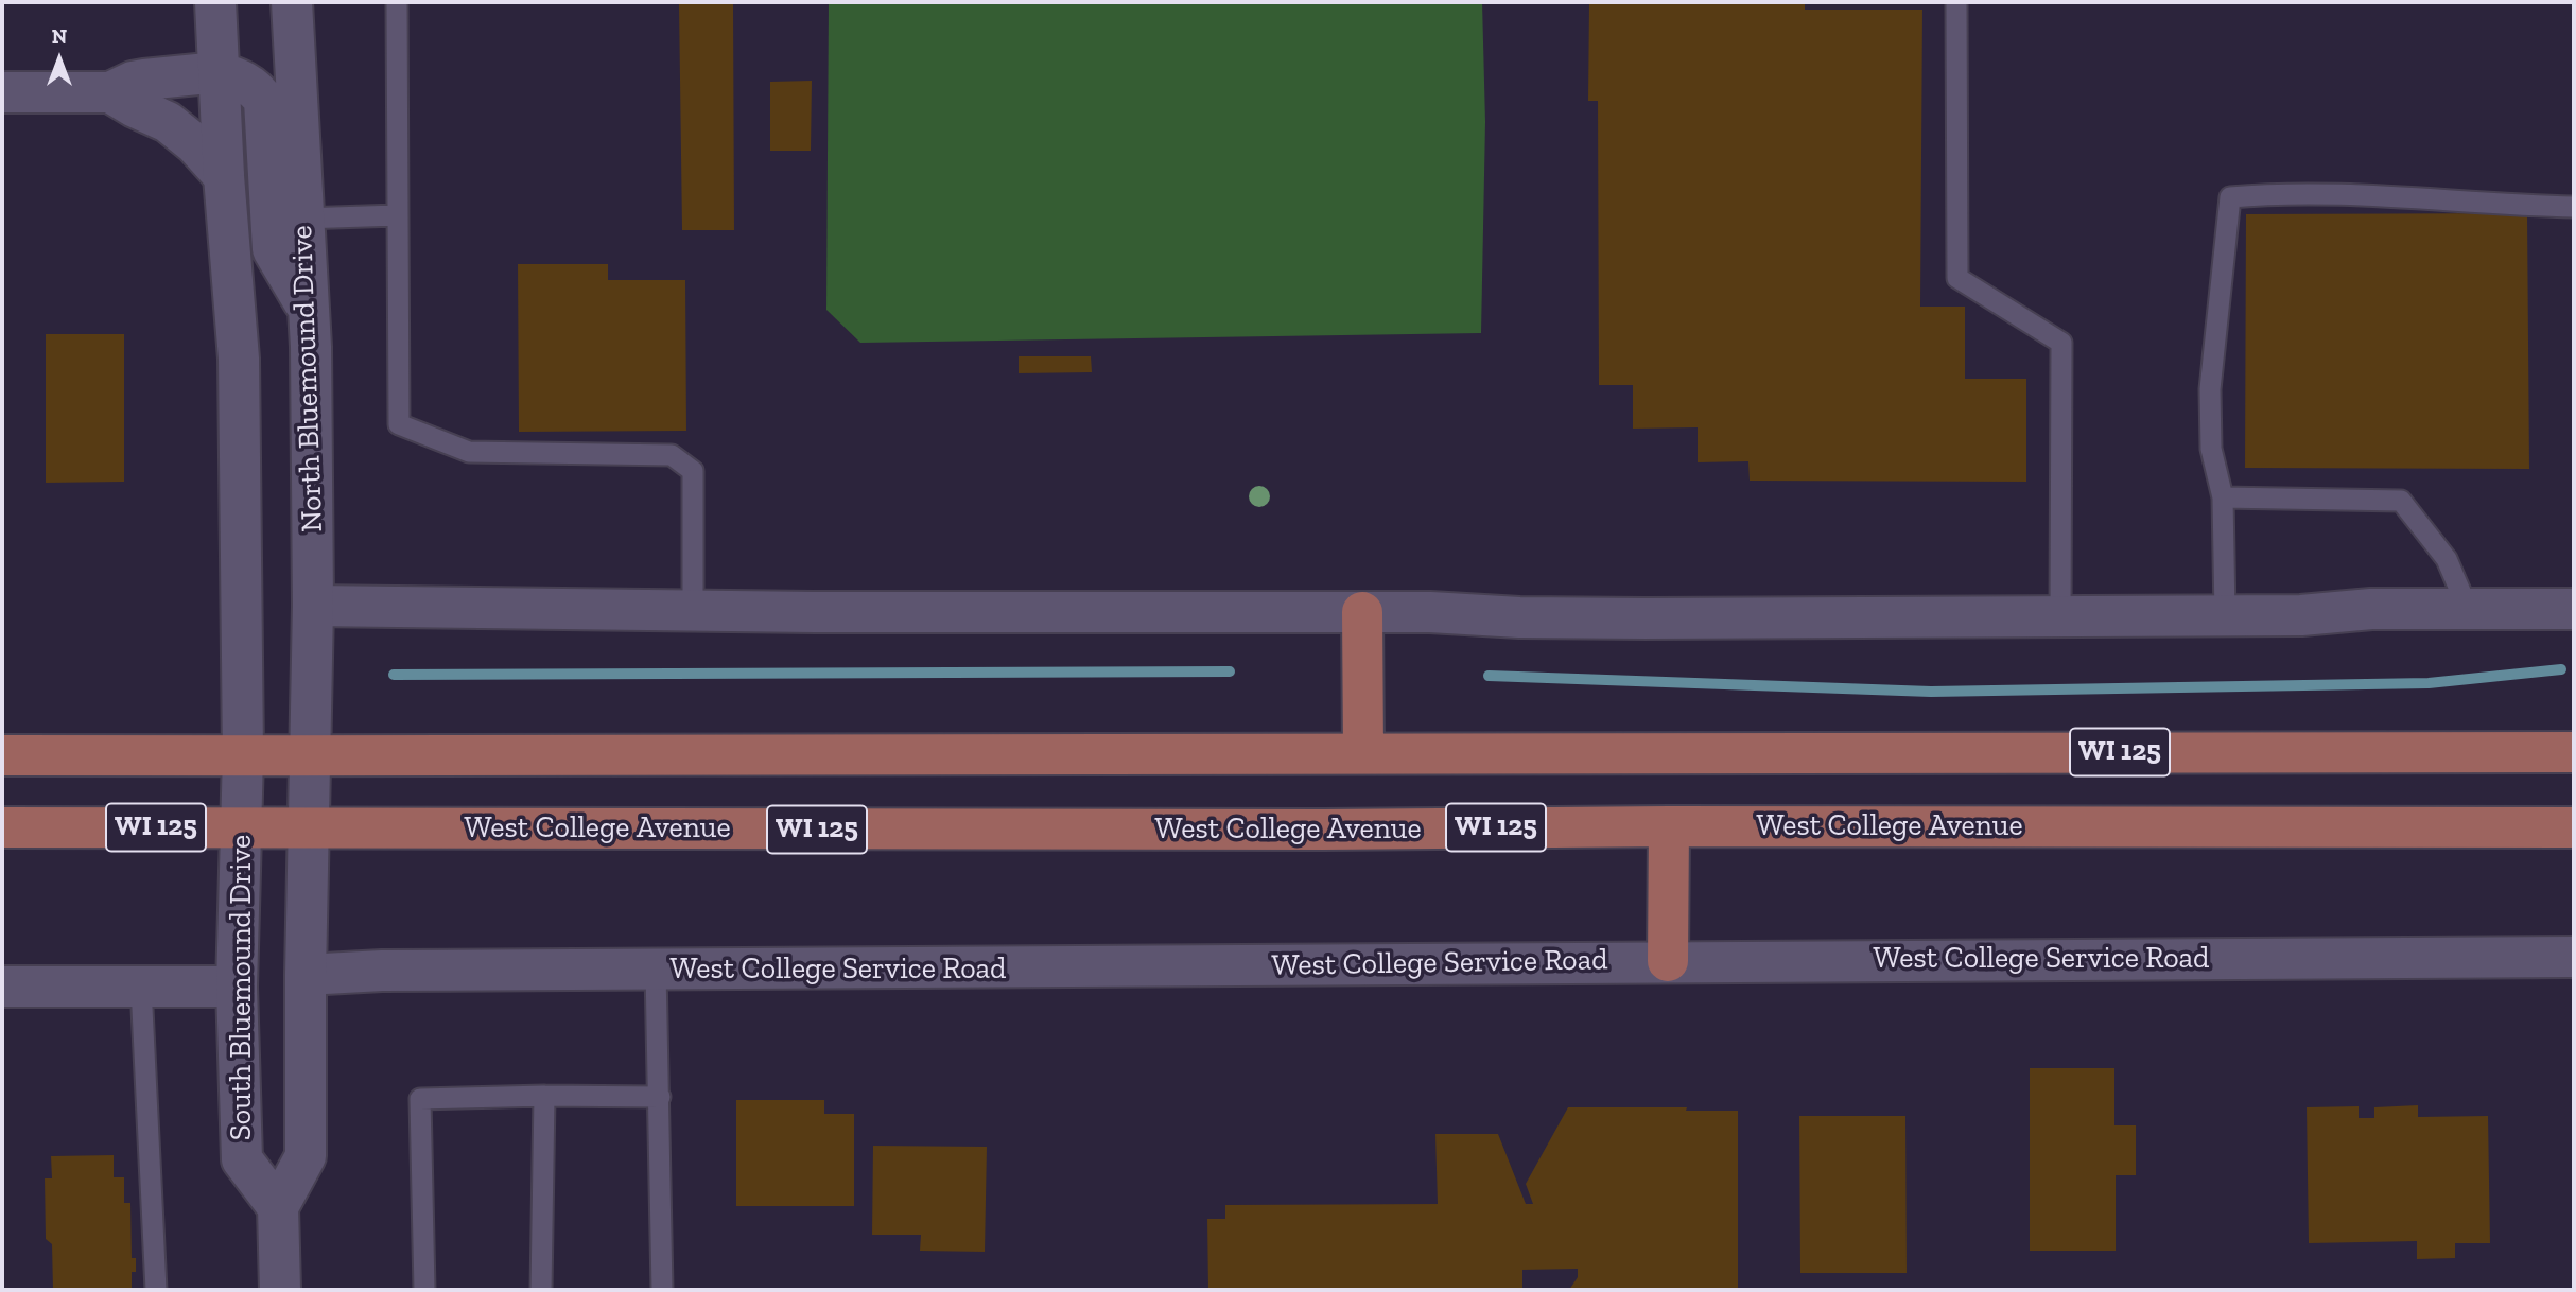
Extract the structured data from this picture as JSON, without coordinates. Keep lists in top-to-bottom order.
{
  "streets": {
    "main road": ["WI 125", "West College Avenue"],
    "street": ["North Bluemound Drive", "West College Service Road", "South Bluemound Drive"]
  },
  "crossings": [
    ["North Bluemound Drive", "WI 125"],
    ["WI 125", "South Bluemound Drive"],
    ["West College Avenue", "South Bluemound Drive"]
  ],
  "north": "top"
}
